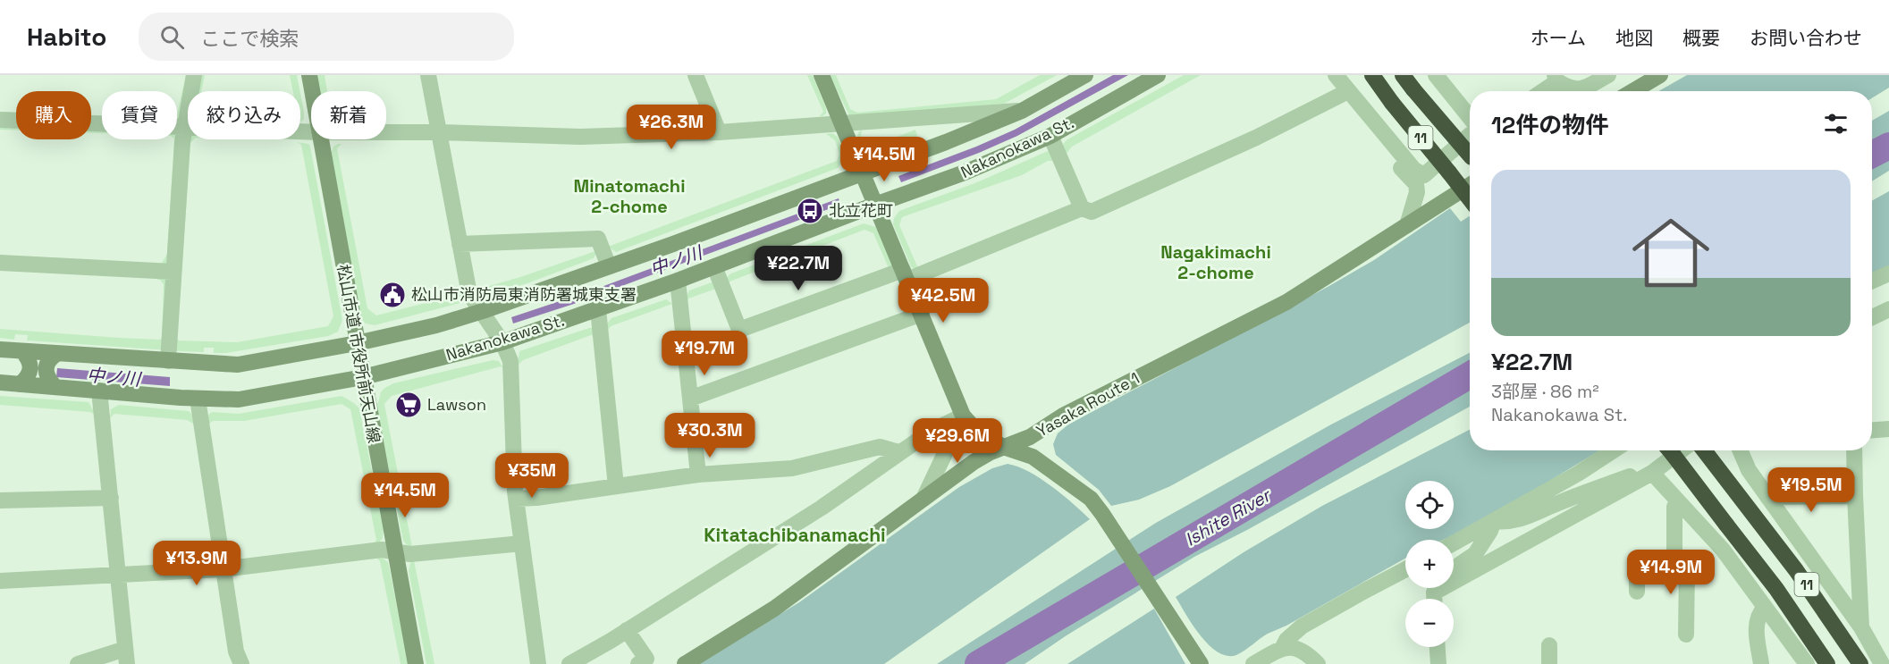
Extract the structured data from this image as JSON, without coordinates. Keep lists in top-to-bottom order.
{
  "streets": {
    "highway": ["11"],
    "street": ["Nakanokawa St.", "松山市道 市役所前天山線", "Yasaka Route 1"]
  },
  "crossings": [
    ["11", "Yasaka Route 1"],
    ["Nakanokawa St.", "松山市道 市役所前天山線"]
  ],
  "districts": ["Minatomachi 2-chome", "Nagakimachi 2-chome", "Kitatachibanamachi"],
  "water": ["中ノ川", "Ishite River"],
  "places": {
    "bus stop": ["北立花町"],
    "public building": ["松山市消防局東消防署城東支署"],
    "supermarket": ["Lawson"]
  },
  "page": {
    "header": "Habito",
    "search": "ここで検索",
    "nav": [
      "ホーム",
      "地図",
      "概要",
      "お問い合わせ"
    ],
    "chip": [
      "購入",
      "賃貸",
      "絞り込み",
      "新着"
    ],
    "heading": "12件の物件",
    "price": [
      "¥26.3M",
      "¥14.5M",
      "¥22.7M",
      "¥42.5M",
      "¥19.7M",
      "¥30.3M",
      "¥29.6M",
      "¥35M",
      "¥19.5M",
      "¥14.5M",
      "¥13.9M",
      "¥14.9M"
    ],
    "list": [
      {
        "name": "¥22.7M",
        "note": "3部屋 · 86 m² · Nakanokawa St."
      }
    ],
    "map_buttons": ["+", "−"]
  }
}
